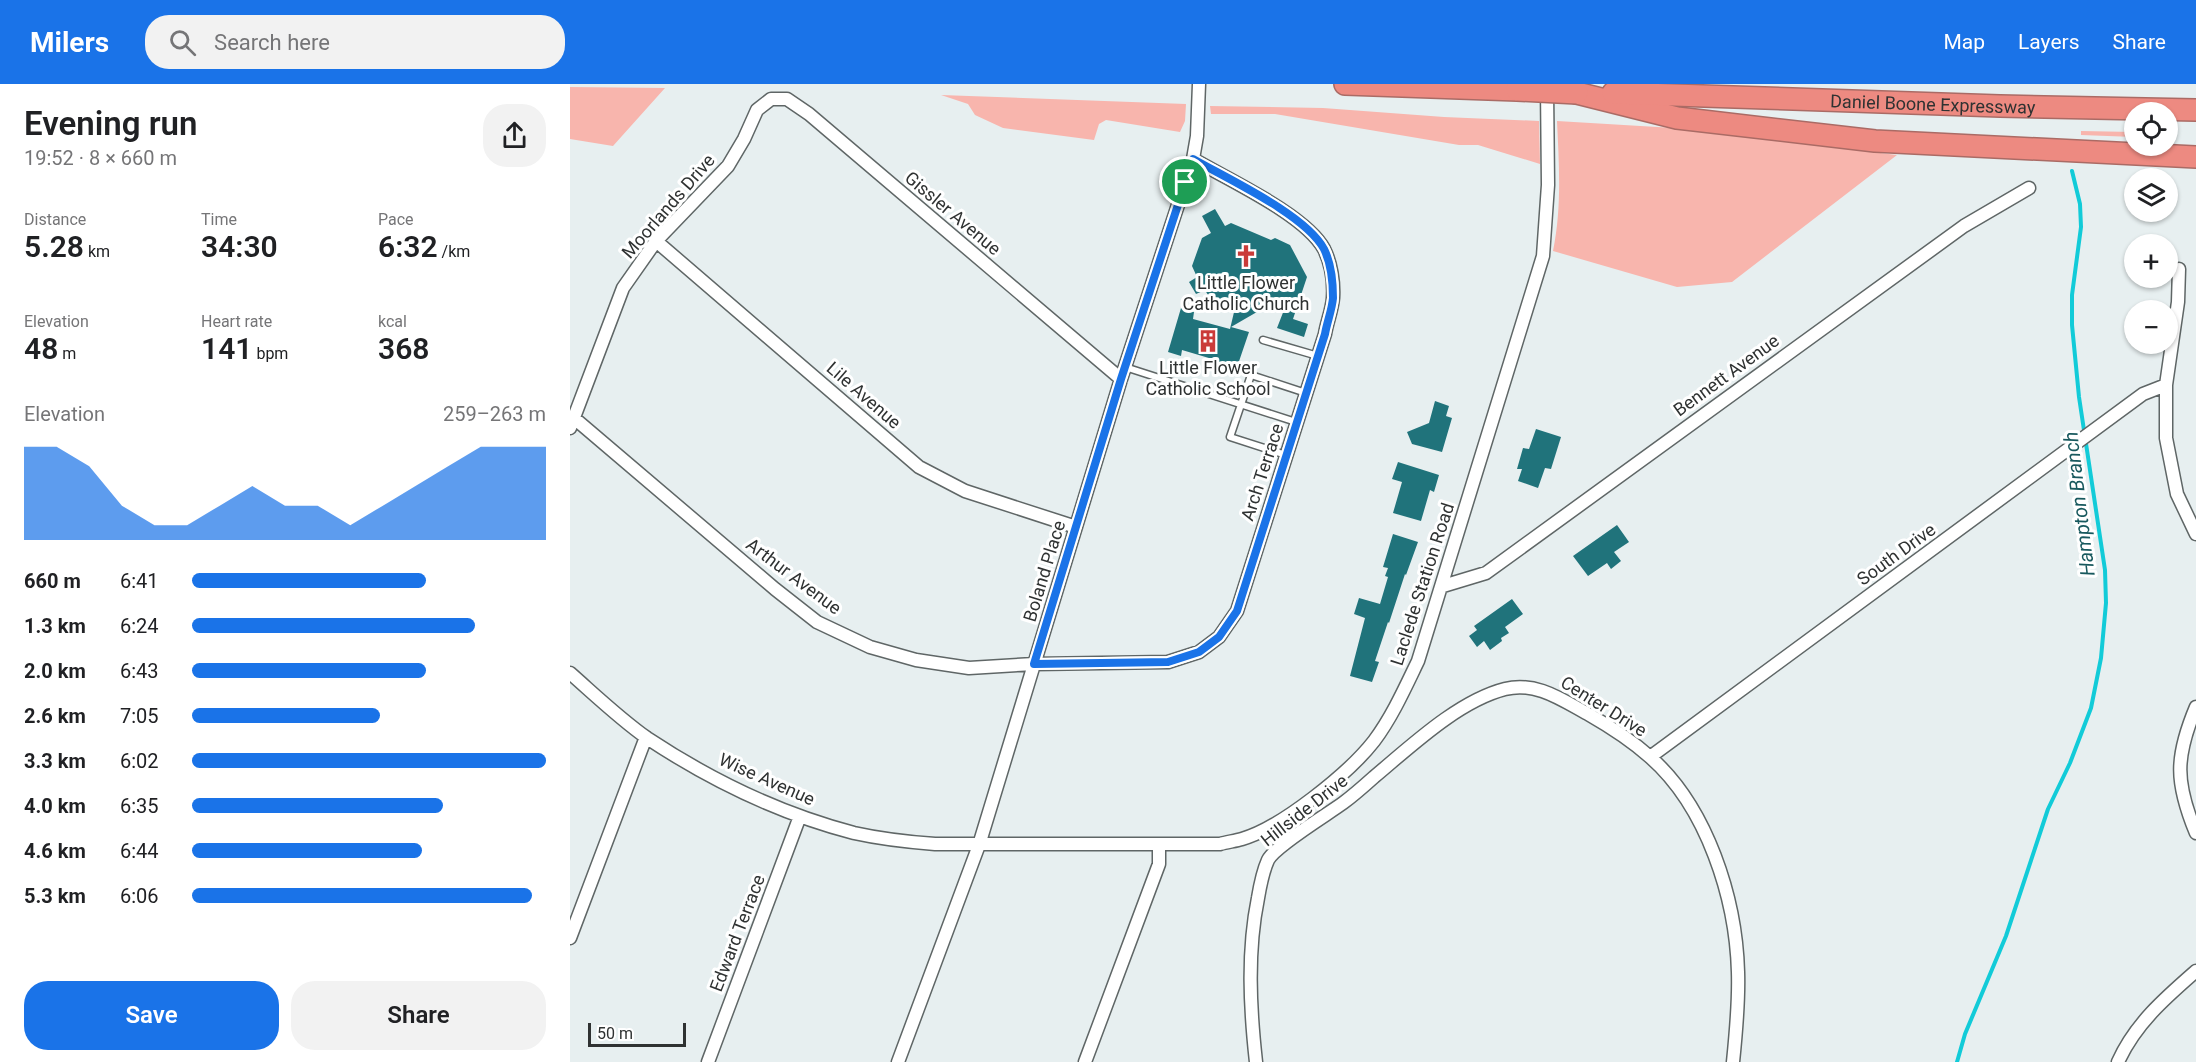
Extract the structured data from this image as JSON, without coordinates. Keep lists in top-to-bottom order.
{
  "streets": {
    "highway": ["Daniel Boone Expressway"],
    "street": [
      "Moorlands Drive",
      "Gissler Avenue",
      "Bennett Avenue",
      "Lile Avenue",
      "Arch Terrace",
      "South Drive",
      "Boland Place",
      "Arthur Avenue",
      "Laclede Station Road",
      "Center Drive",
      "Wise Avenue",
      "Hillside Drive",
      "Edward Terrace"
    ]
  },
  "crossings": [
    ["Moorlands Drive", "Gissler Avenue"],
    ["Moorlands Drive", "Lile Avenue"],
    ["Moorlands Drive", "Arthur Avenue"],
    ["Gissler Avenue", "Boland Place"],
    ["Bennett Avenue", "Laclede Station Road"],
    ["Lile Avenue", "Boland Place"],
    ["Arch Terrace", "Boland Place"],
    ["Arch Terrace", "Arthur Avenue"],
    ["South Drive", "Center Drive"],
    ["Boland Place", "Arthur Avenue"],
    ["Boland Place", "Laclede Station Road"],
    ["Boland Place", "Wise Avenue"],
    ["Laclede Station Road", "Wise Avenue"],
    ["Center Drive", "Hillside Drive"],
    ["Wise Avenue", "Edward Terrace"]
  ],
  "water": ["Hampton Branch"],
  "places": {
    "church": ["Little Flower Catholic Church"],
    "building": ["Little Flower Catholic School"]
  },
  "scale_bar": "50 m",
  "page": {
    "header": "Milers",
    "search": "Search here",
    "nav": ["Map", "Layers", "Share"],
    "heading": ["Evening run", "19:52 · 8 × 660 m"],
    "map_buttons": ["+", "−"],
    "stats": [
      ["Distance", "5.28 km"],
      ["Time", "34:30"],
      ["Pace", "6:32 /km"],
      ["Elevation", "48 m"],
      ["Heart rate", "141 bpm"],
      ["kcal", "368"]
    ],
    "chart": ["Elevation", "259–263 m"],
    "list": [
      {
        "name": "660 m",
        "note": "6:41"
      },
      {
        "name": "1.3 km",
        "note": "6:24"
      },
      {
        "name": "2.0 km",
        "note": "6:43"
      },
      {
        "name": "2.6 km",
        "note": "7:05"
      },
      {
        "name": "3.3 km",
        "note": "6:02"
      },
      {
        "name": "4.0 km",
        "note": "6:35"
      },
      {
        "name": "4.6 km",
        "note": "6:44"
      },
      {
        "name": "5.3 km",
        "note": "6:06"
      }
    ],
    "buttons": ["Save", "Share"],
    "scale": "50 m"
  }
}
